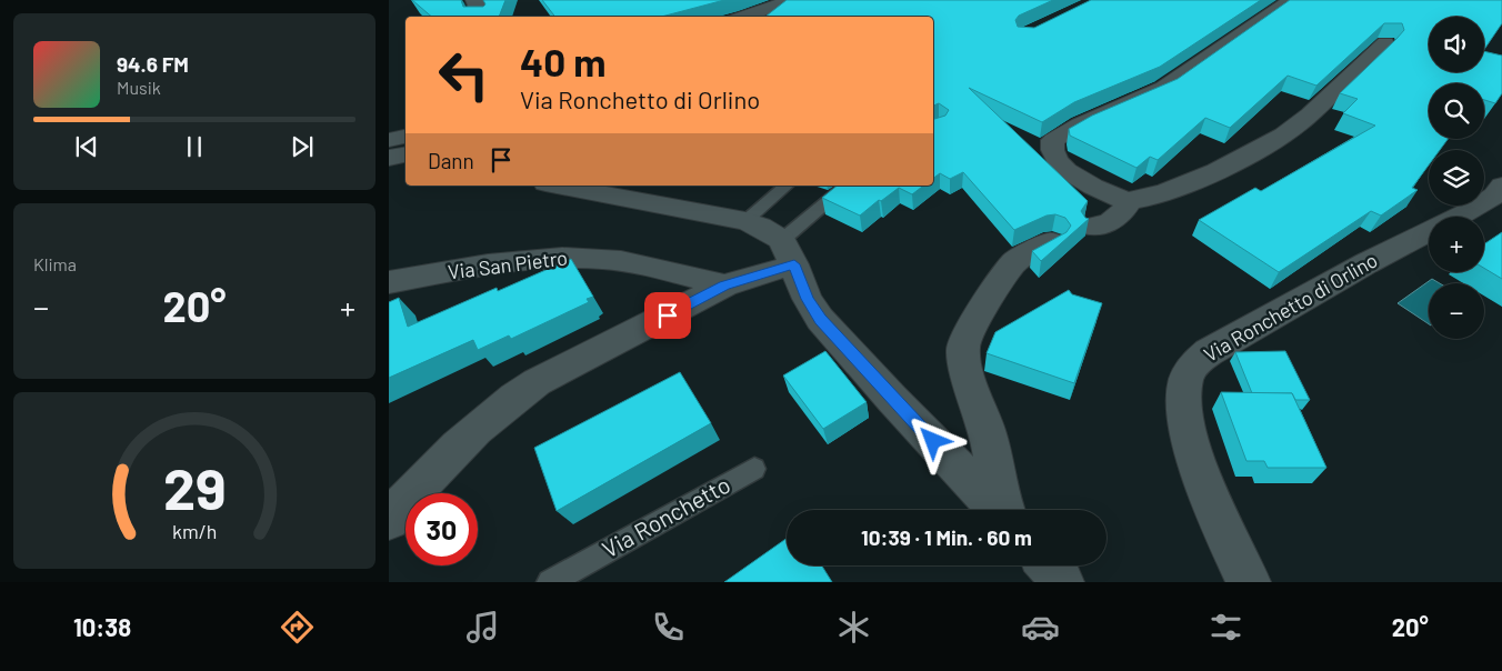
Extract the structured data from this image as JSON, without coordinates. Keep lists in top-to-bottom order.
{
  "streets": {
    "street": ["Via San Pietro", "Via Ronchetto di Orlino"],
    "lane": ["Via Ronchetto"]
  },
  "page": {
    "map_buttons": ["+", "−"],
    "turn": ["40 m", "Via Ronchetto di Orlino"],
    "song": ["94.6 FM", "Musik"],
    "then": "Dann",
    "tile": "Klima",
    "heat": ["−", "20°", "+"],
    "limit": "30",
    "trip": "10:39 · 1 Min. · 60 m",
    "tabs": ["10:38", "20°"],
    "gauge": ["29", "km/h"]
  }
}
